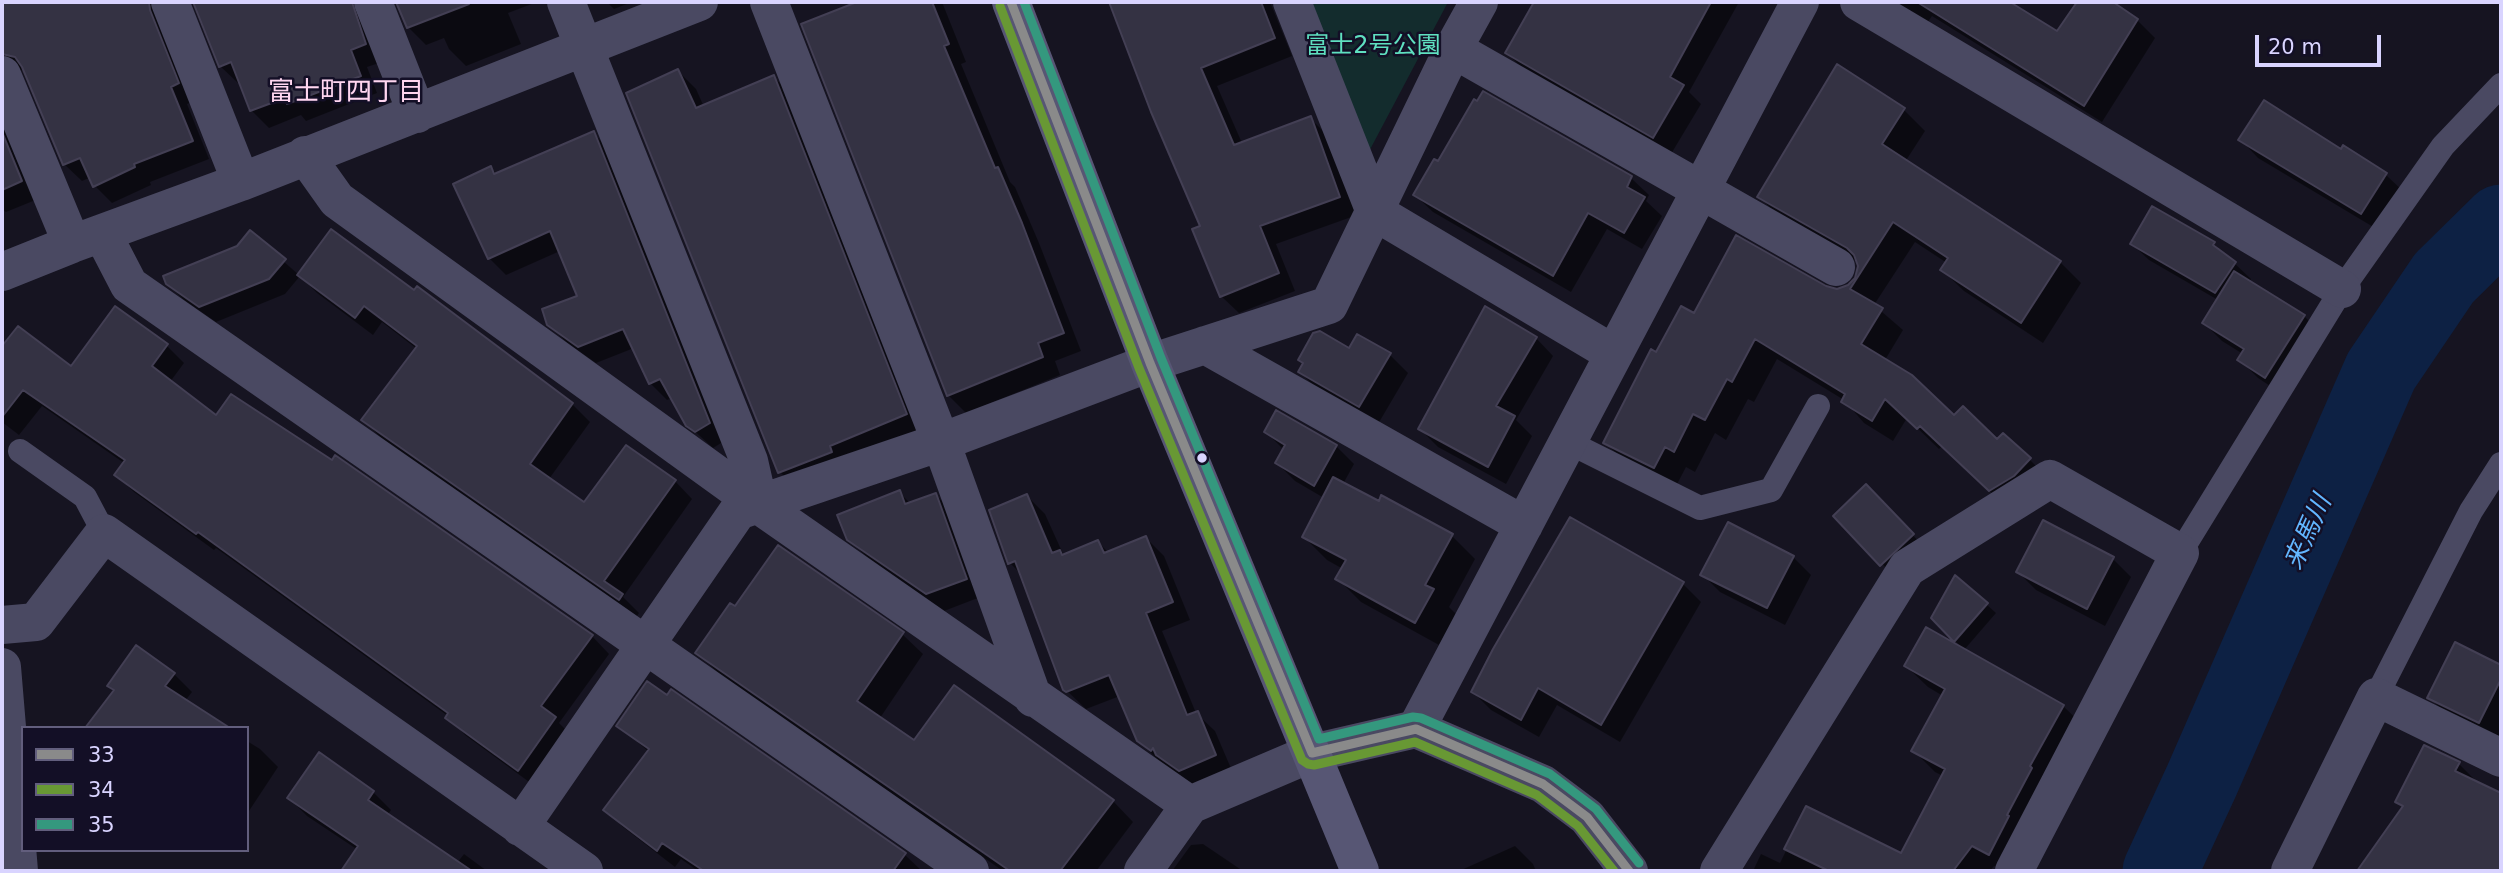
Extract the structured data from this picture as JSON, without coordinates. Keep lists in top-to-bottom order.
{
  "districts": ["富士町四丁目"],
  "water": ["来馬川"],
  "parks": ["富士2号公園"],
  "lines": ["transit line 33", "transit line 35", "transit line 34"],
  "legend": ["33", "34", "35"],
  "scale_bar": "20 m"
}
